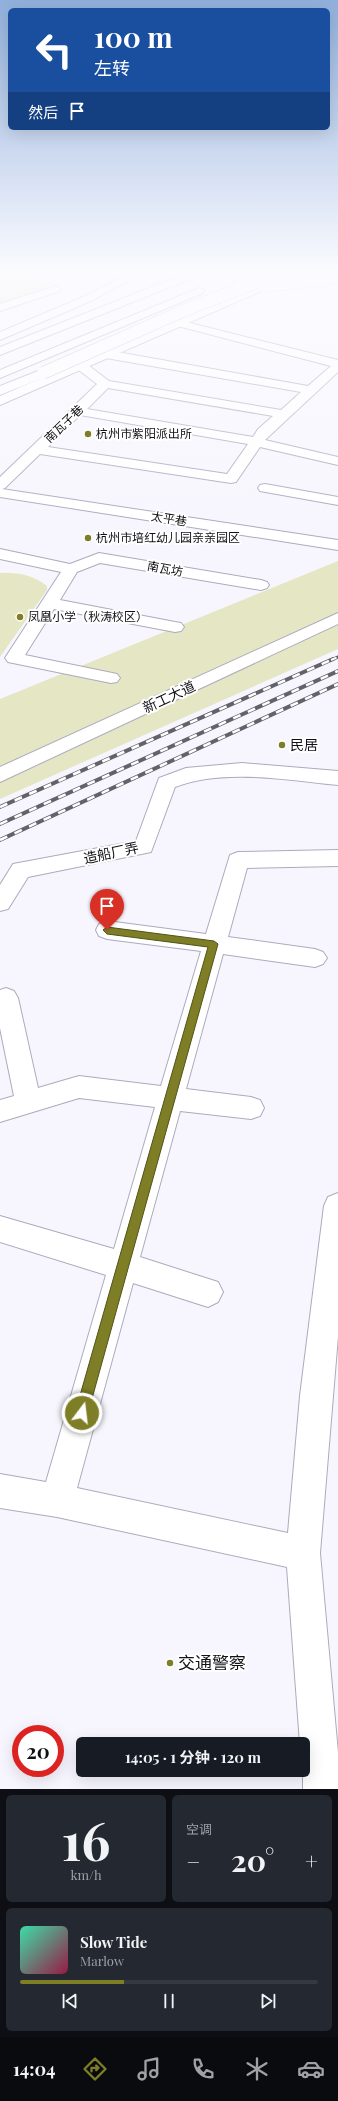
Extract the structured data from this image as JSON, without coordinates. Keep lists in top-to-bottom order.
{
  "streets": {
    "main road": [
      "南瓦子巷",
      "太平巷",
      "南瓦坊",
      "新工大道",
      "造船厂弄"
    ]
  },
  "places": [
    "杭州市紫阳派出所",
    "杭州市培红幼儿园亲亲园区",
    "凤凰小学（秋涛校区）",
    "民居",
    "交通警察"
  ],
  "page": {
    "turn": ["100 m", "左转"],
    "then": "然后",
    "limit": "20",
    "trip": "14:05 · 1 分钟 · 120 m",
    "tile": [
      ["16", "km/h"],
      "空调"
    ],
    "heat": ["−", "20°", "+"],
    "song": ["Slow Tide", "Marlow"],
    "tabs": "14:04"
  }
}
